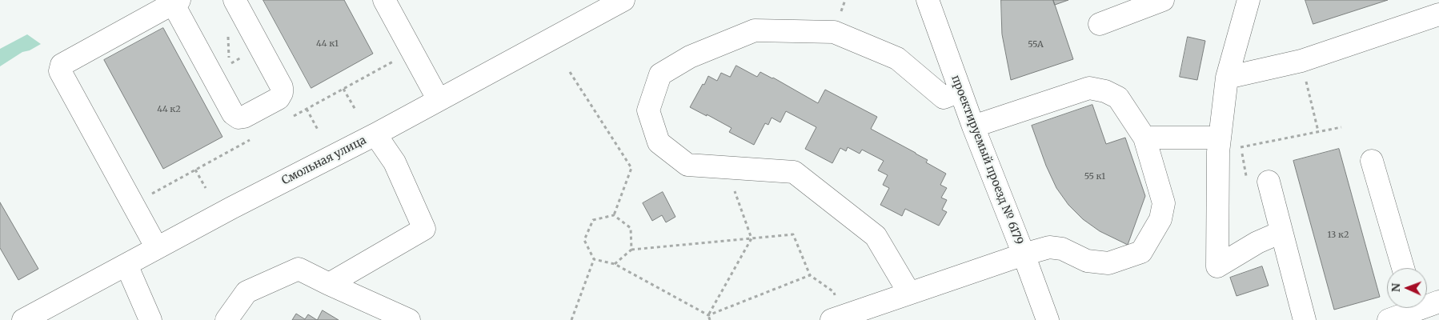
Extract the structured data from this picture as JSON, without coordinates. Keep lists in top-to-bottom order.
{
  "streets": {
    "street": ["проектируемый проезд № 6179", "Смольная улица"]
  },
  "house_numbers": [
    "44 к1",
    "55А",
    "44 к2",
    "55 к1",
    "13 к2"
  ],
  "north": "left"
}
